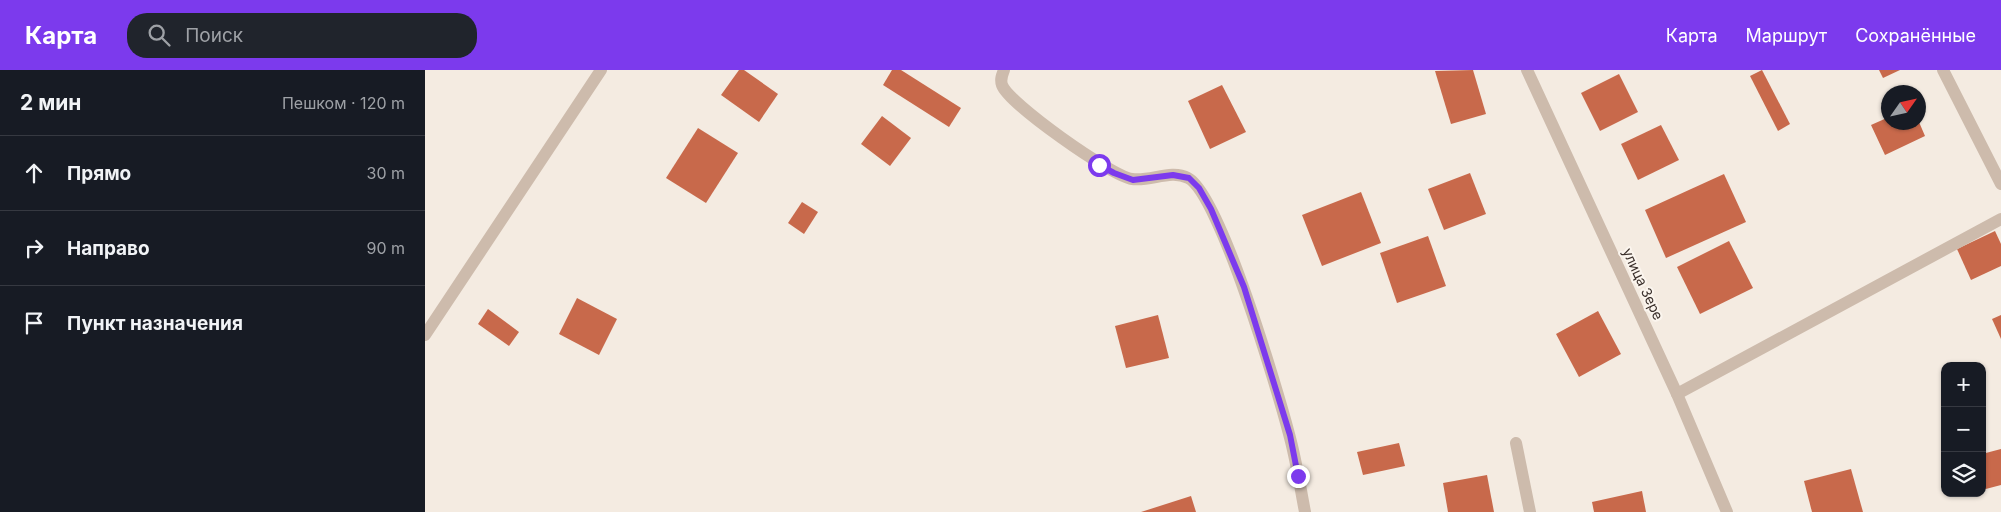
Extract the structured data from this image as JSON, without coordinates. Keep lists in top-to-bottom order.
{
  "streets": {
    "street": ["улица Зере"]
  },
  "north": "top right",
  "page": {
    "header": "Карта",
    "search": "Поиск",
    "nav": ["Карта", "Маршрут", "Сохранённые"],
    "heading": ["2 мин", "Пешком · 120 m"],
    "list": [
      ["Прямо", "30 m"],
      ["Направо", "90 m"],
      "Пункт назначения"
    ],
    "map_buttons": ["+", "−"]
  }
}
